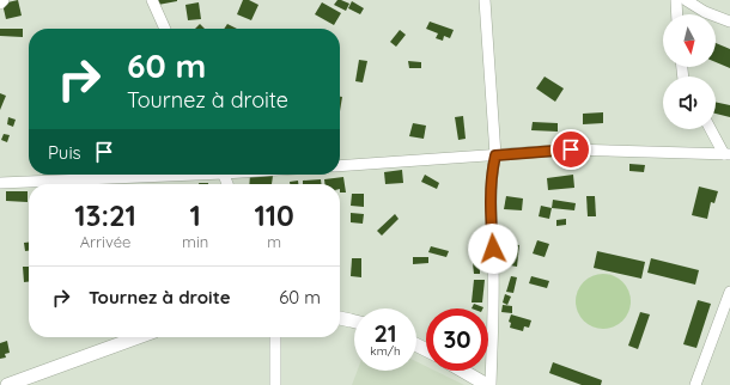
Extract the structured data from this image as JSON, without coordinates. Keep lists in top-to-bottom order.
{
  "north": "bottom",
  "page": {
    "turn": ["60 m", "Tournez à droite"],
    "then": "Puis",
    "eta": [
      "13:21",
      "Arrivée",
      "1",
      "min",
      "110",
      "m"
    ],
    "list": [
      {
        "name": "Tournez à droite",
        "value": "60 m"
      }
    ],
    "speed": "21 km/h",
    "limit": "30"
  }
}
